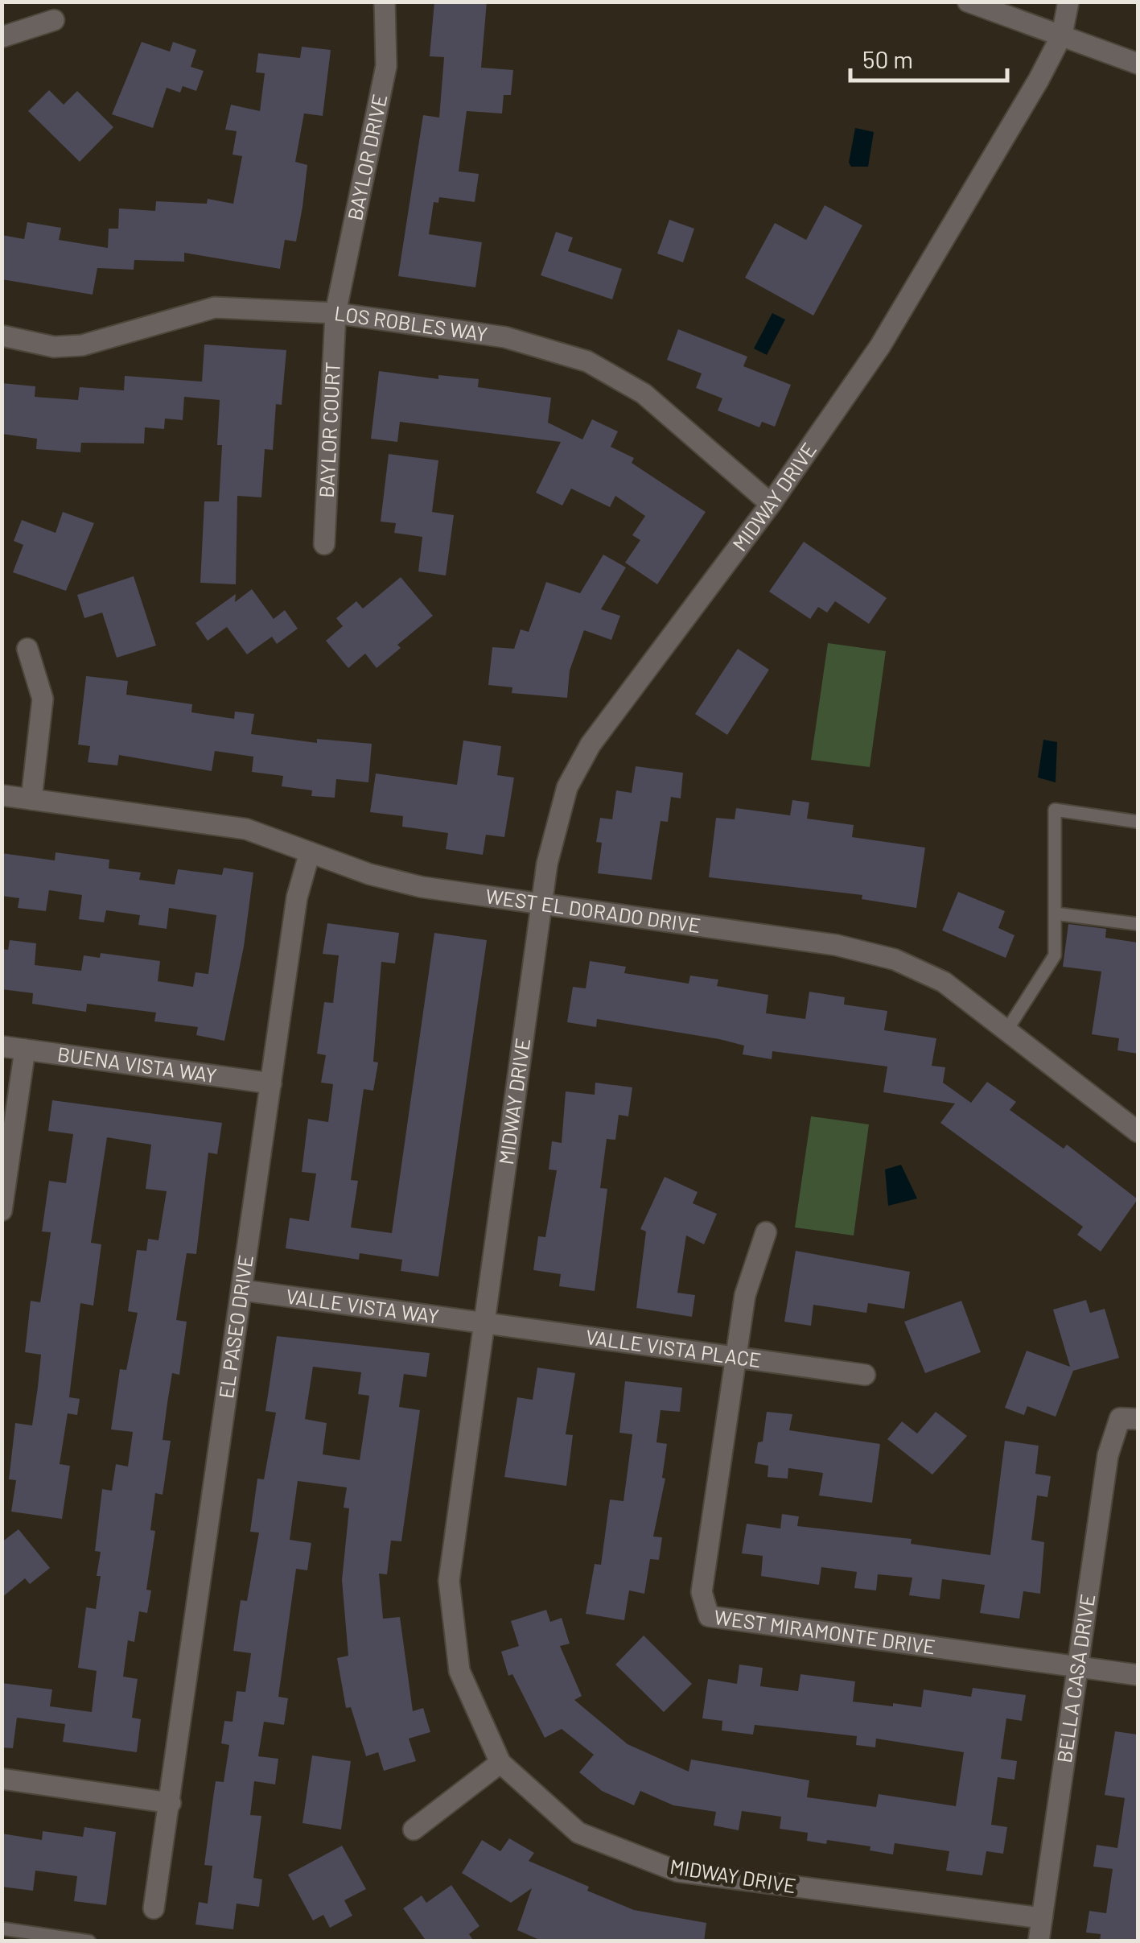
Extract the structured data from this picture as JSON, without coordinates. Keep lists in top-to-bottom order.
{
  "streets": {
    "street": [
      "BAYLOR DRIVE",
      "LOS ROBLES WAY",
      "BAYLOR COURT",
      "MIDWAY DRIVE",
      "WEST EL DORADO DRIVE",
      "BUENA VISTA WAY",
      "VALLE VISTA WAY",
      "EL PASEO DRIVE",
      "VALLE VISTA PLACE",
      "WEST MIRAMONTE DRIVE",
      "BELLA CASA DRIVE"
    ]
  },
  "crossings": [
    ["BAYLOR DRIVE", "LOS ROBLES WAY"],
    ["BAYLOR DRIVE", "BAYLOR COURT"],
    ["LOS ROBLES WAY", "BAYLOR COURT"],
    ["LOS ROBLES WAY", "MIDWAY DRIVE"],
    ["MIDWAY DRIVE", "WEST EL DORADO DRIVE"],
    ["MIDWAY DRIVE", "VALLE VISTA WAY"],
    ["MIDWAY DRIVE", "VALLE VISTA PLACE"],
    ["MIDWAY DRIVE", "BELLA CASA DRIVE"],
    ["WEST EL DORADO DRIVE", "EL PASEO DRIVE"],
    ["BUENA VISTA WAY", "EL PASEO DRIVE"],
    ["VALLE VISTA WAY", "EL PASEO DRIVE"],
    ["VALLE VISTA WAY", "VALLE VISTA PLACE"],
    ["VALLE VISTA PLACE", "WEST MIRAMONTE DRIVE"],
    ["WEST MIRAMONTE DRIVE", "BELLA CASA DRIVE"]
  ],
  "scale_bar": "50 m"
}
